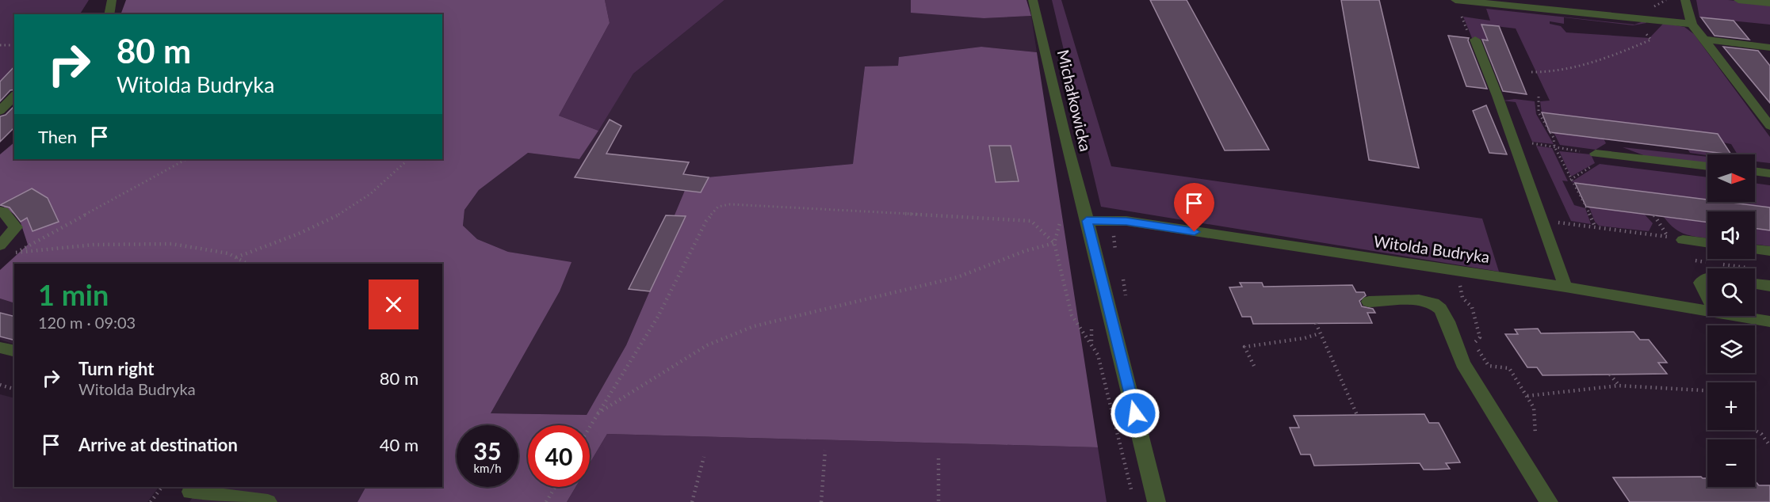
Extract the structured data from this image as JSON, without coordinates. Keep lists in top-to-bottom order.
{
  "streets": {
    "street": ["Michałkowicka", "Witolda Budryka"]
  },
  "crossings": [
    ["Michałkowicka", "Witolda Budryka"]
  ],
  "north": "right",
  "page": {
    "turn": ["80 m", "Witolda Budryka"],
    "then": "Then",
    "map_buttons": ["+", "−"],
    "heading": ["1 min", "120 m · 09:03"],
    "list": [
      {
        "name": "Turn right",
        "note": "Witolda Budryka",
        "value": "80 m"
      },
      {
        "name": "Arrive at destination",
        "value": "40 m"
      }
    ],
    "speed": "35 km/h",
    "limit": "40"
  }
}
